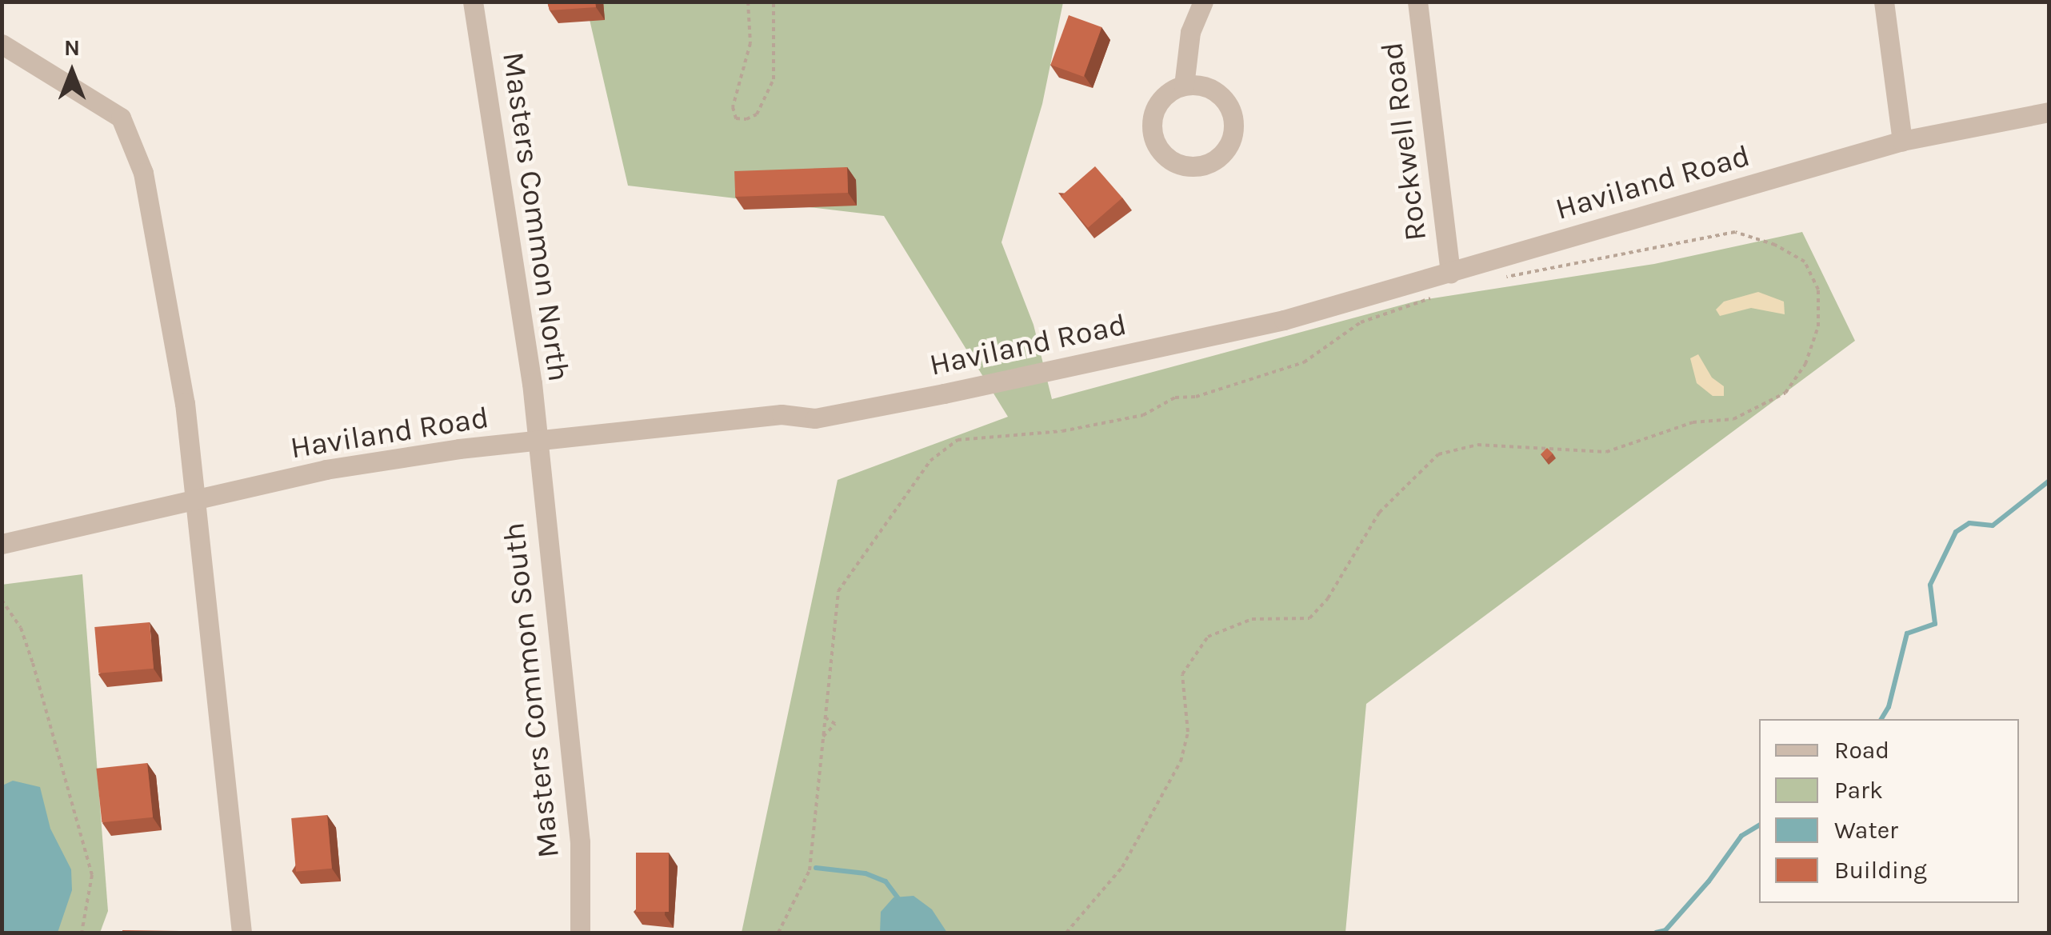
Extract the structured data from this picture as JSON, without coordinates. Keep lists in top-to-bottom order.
{
  "streets": {
    "street": [
      "Rockwell Road",
      "Haviland Road",
      "Masters Common North",
      "Masters Common South"
    ]
  },
  "crossings": [
    ["Rockwell Road", "Haviland Road"],
    ["Haviland Road", "Masters Common North"],
    ["Haviland Road", "Masters Common South"],
    ["Masters Common North", "Masters Common South"]
  ],
  "legend": [
    "Road",
    "Park",
    "Water",
    "Building"
  ],
  "north": "top"
}
